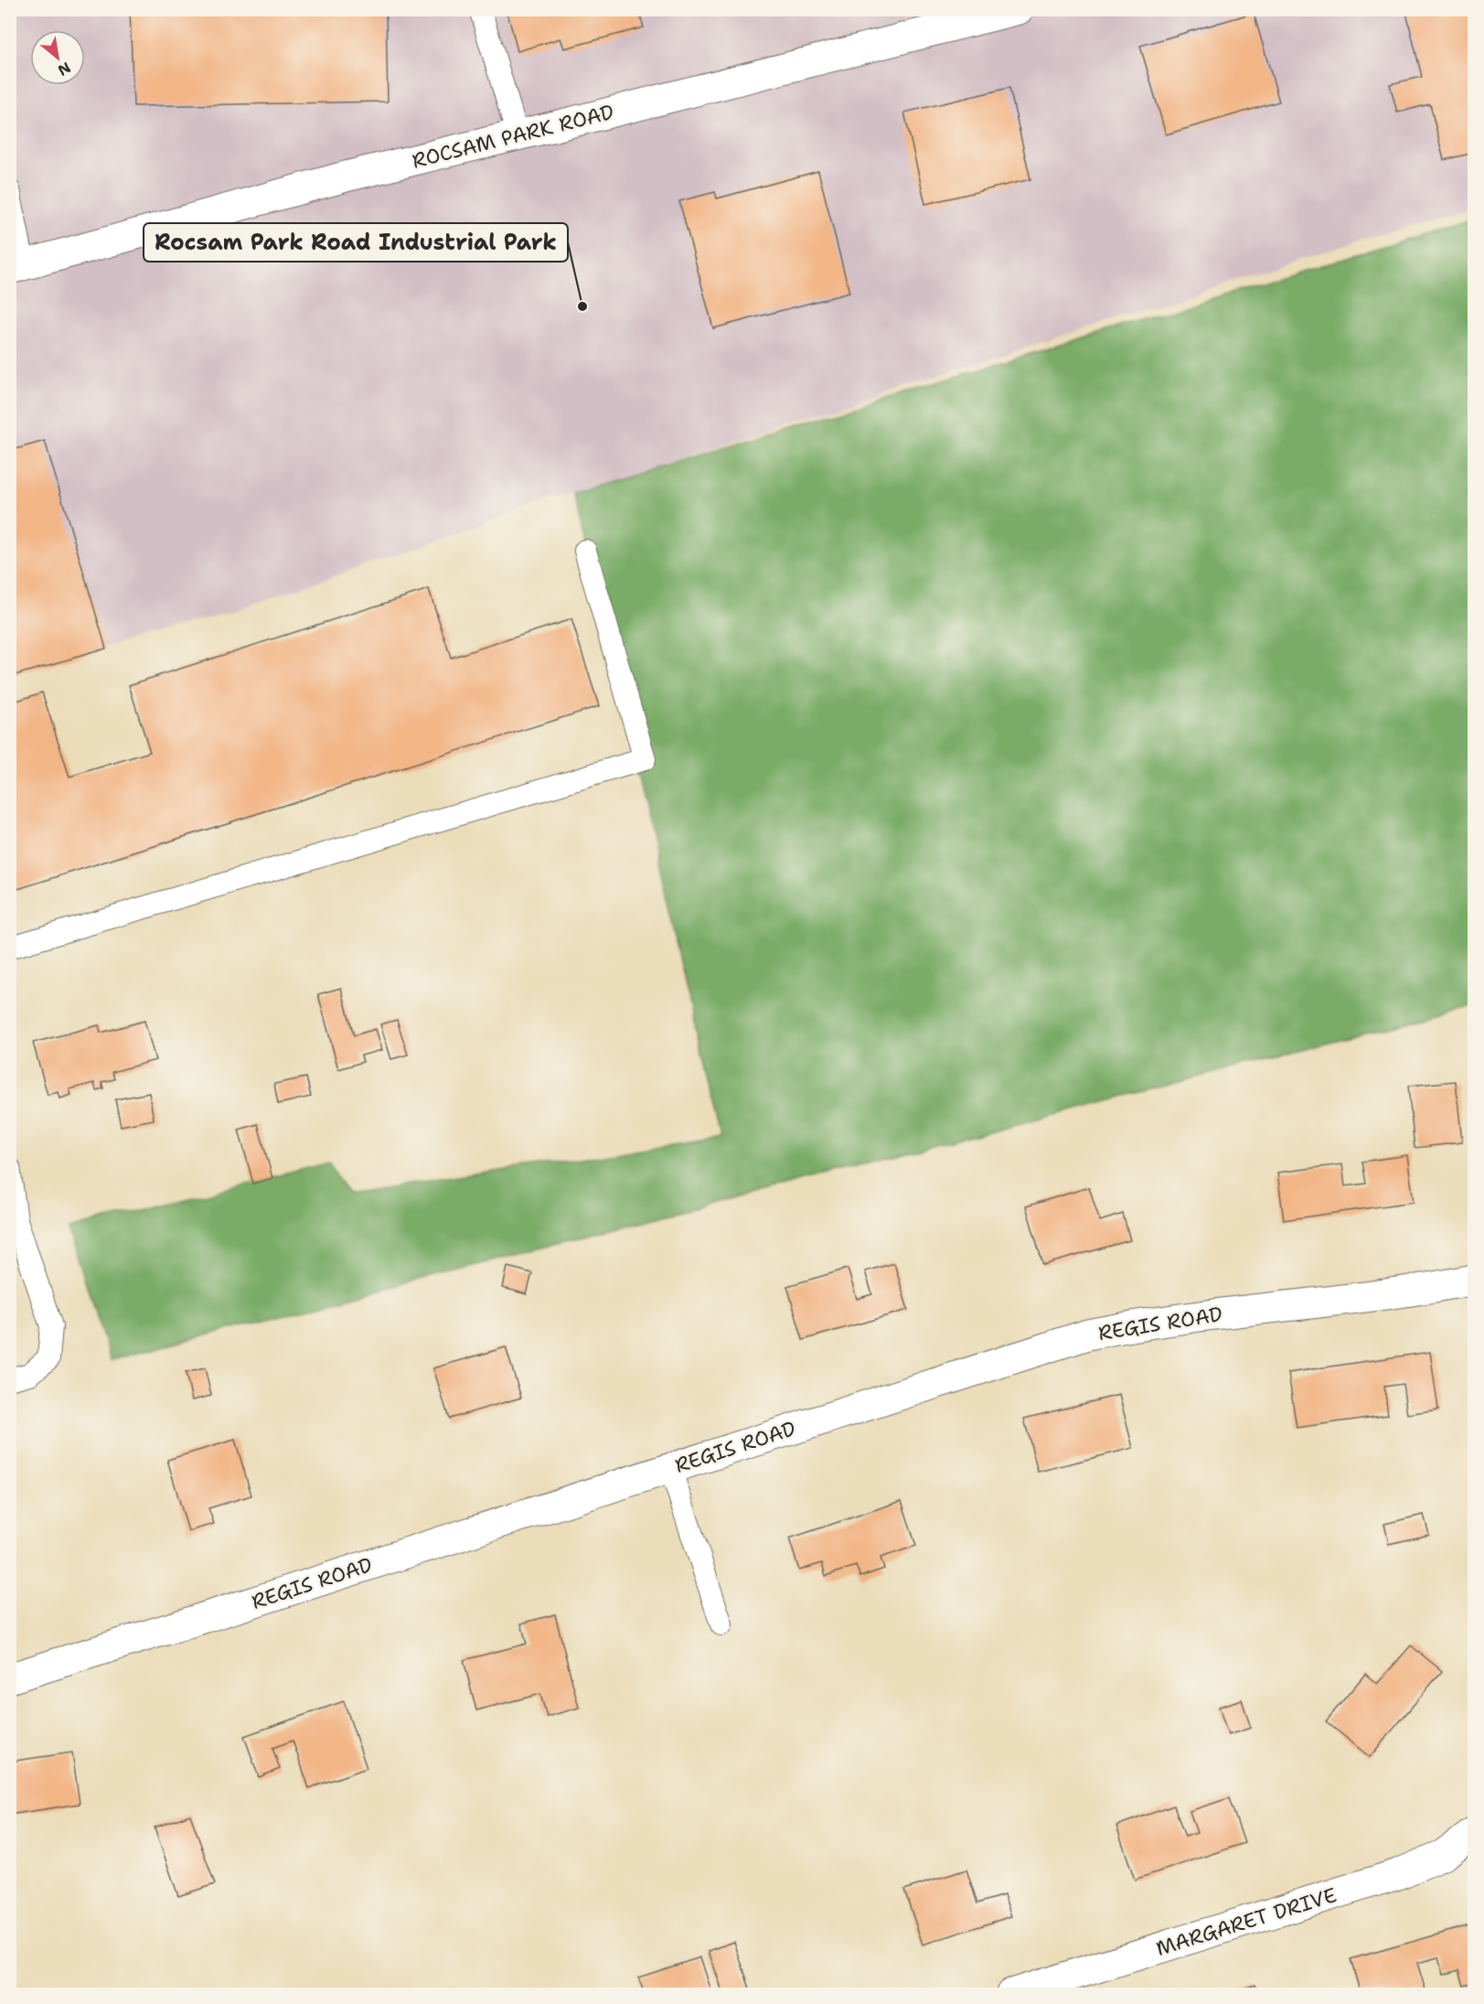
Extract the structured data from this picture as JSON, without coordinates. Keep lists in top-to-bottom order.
{
  "streets": {
    "street": ["ROCSAM PARK ROAD", "REGIS ROAD", "MARGARET DRIVE"]
  },
  "places": ["Rocsam Park Road Industrial Park"],
  "north": "bottom right"
}
